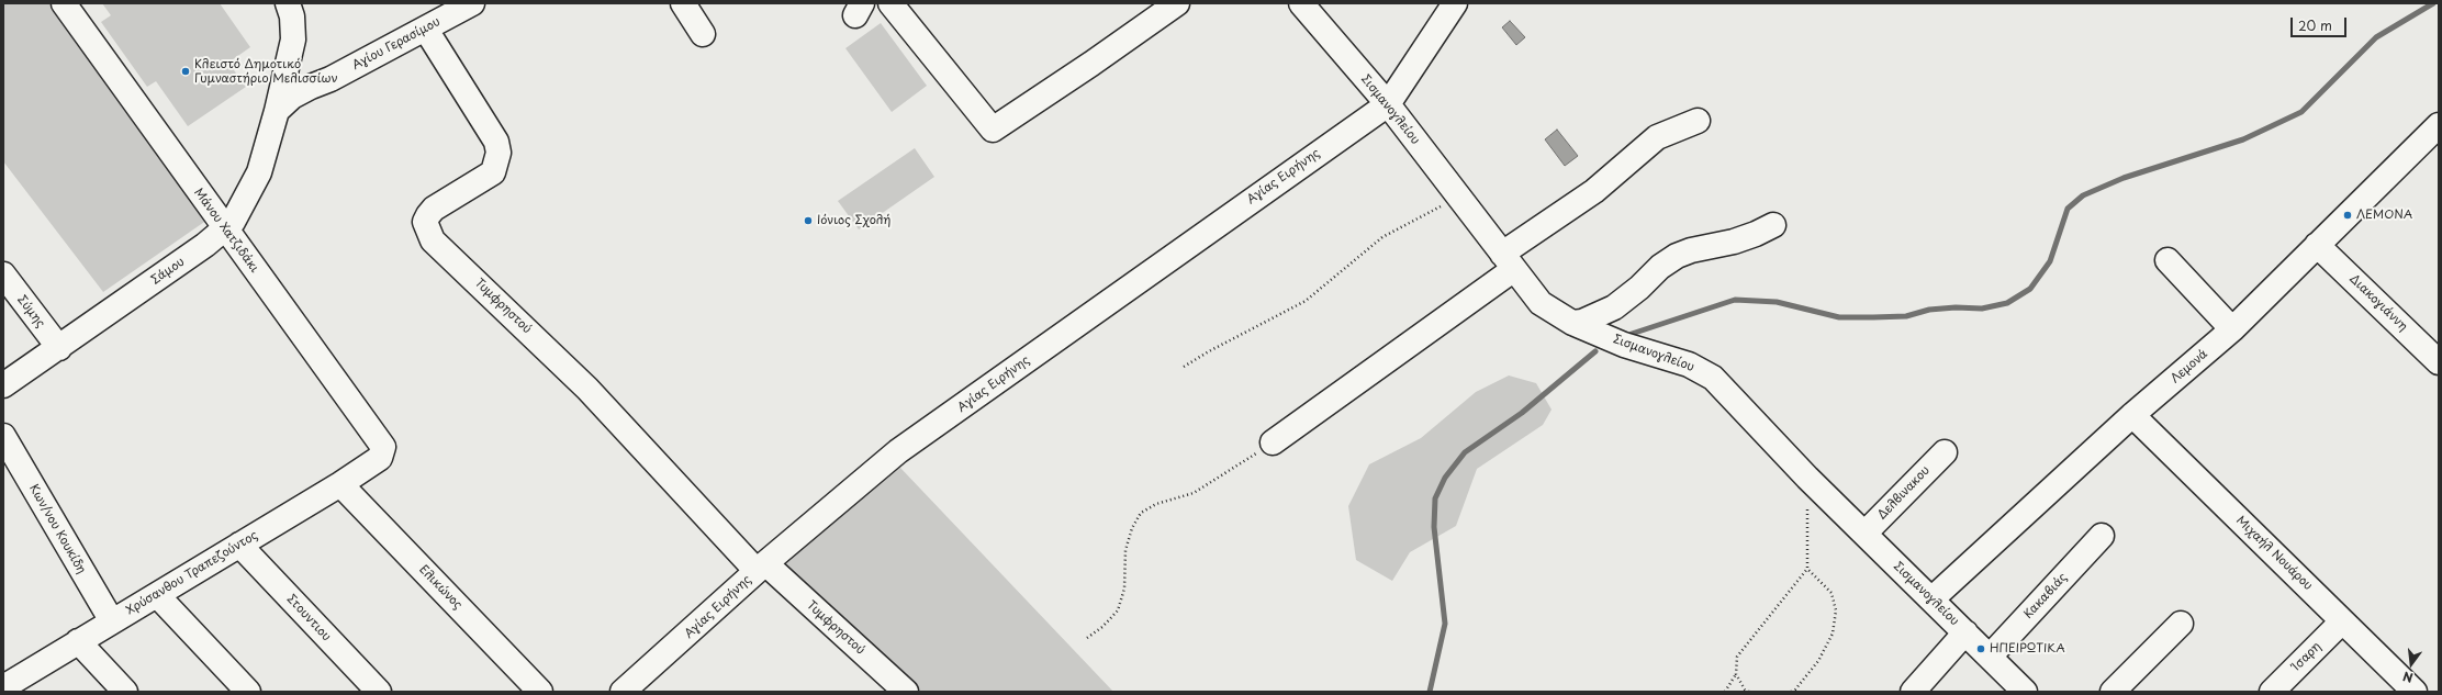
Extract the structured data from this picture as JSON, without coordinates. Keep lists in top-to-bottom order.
{
  "streets": {
    "street": [
      "Αγίου Γερασίμου",
      "Σισμανογλείου",
      "Αγίας Ειρήνης",
      "Μάνου Χατζιδάκι",
      "Σάμου",
      "Διακογιάννη",
      "Τυμφρηστού",
      "Σύμης",
      "Λεμονά",
      "Δελβινακου",
      "Κων/νου Κουκίδη",
      "Μιχαήλ Νουάρου",
      "Χρύσανθου Τραπεζούντος",
      "Ελικώνος",
      "Κακαβιάς",
      "Στουντιου",
      "Ίσαρη"
    ]
  },
  "crossings": [
    ["Αγίου Γερασίμου", "Σάμου"],
    ["Αγίου Γερασίμου", "Τυμφρηστού"],
    ["Σισμανογλείου", "Αγίας Ειρήνης"],
    ["Σισμανογλείου", "Λεμονά"],
    ["Σισμανογλείου", "Δελβινακου"],
    ["Σισμανογλείου", "Κακαβιάς"],
    ["Αγίας Ειρήνης", "Τυμφρηστού"],
    ["Μάνου Χατζιδάκι", "Σάμου"],
    ["Μάνου Χατζιδάκι", "Χρύσανθου Τραπεζούντος"],
    ["Σάμου", "Σύμης"],
    ["Διακογιάννη", "Λεμονά"],
    ["Λεμονά", "Μιχαήλ Νουάρου"],
    ["Κων/νου Κουκίδη", "Χρύσανθου Τραπεζούντος"],
    ["Μιχαήλ Νουάρου", "Ίσαρη"],
    ["Χρύσανθου Τραπεζούντος", "Ελικώνος"],
    ["Χρύσανθου Τραπεζούντος", "Στουντιου"]
  ],
  "places": [
    "Κλειστό Δημοτικό Γυμναστήριο Μελισσίων",
    "ΛΕΜΟΝΑ",
    "Ιόνιος Σχολή",
    "ΗΠΕΙΡΩΤΙΚΑ"
  ],
  "scale_bar": "20 m",
  "north": "bottom"
}
